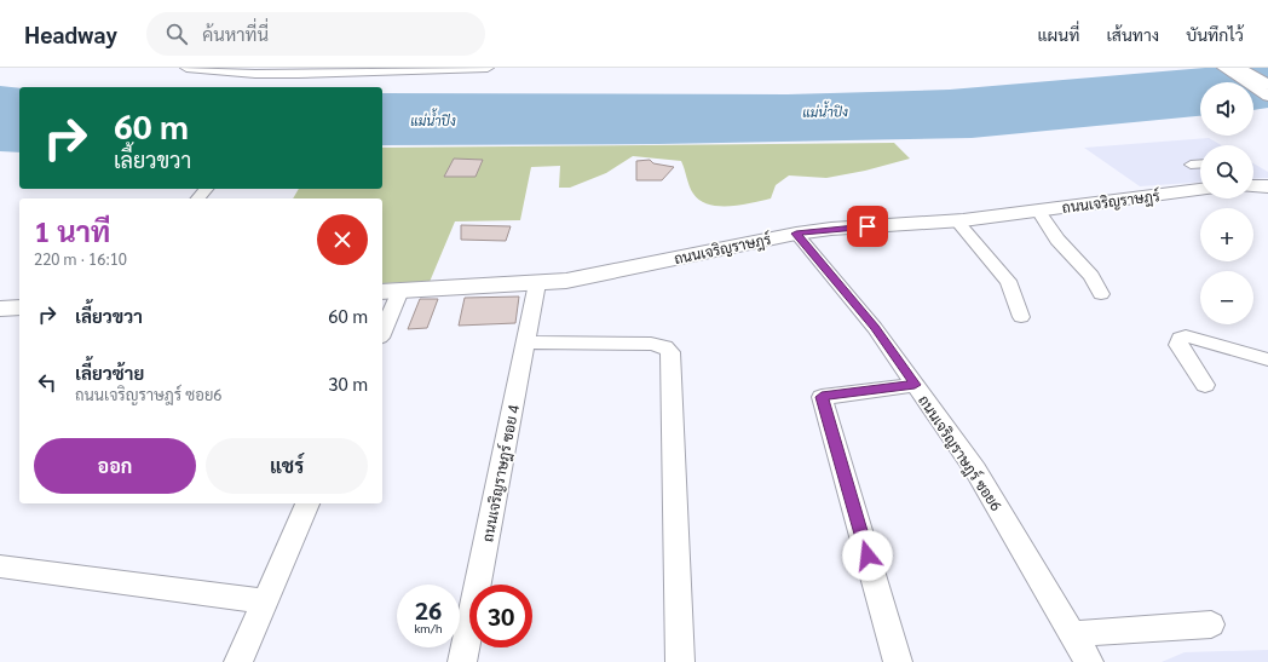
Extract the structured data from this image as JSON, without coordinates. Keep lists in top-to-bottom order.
{
  "streets": {
    "main road": ["ถนนเจริญราษฎร์"],
    "street": ["ถนนเจริญราษฎร์ ซอย6", "ถนนเจริญราษฎร์ ซอย 4"]
  },
  "crossings": [
    ["ถนนเจริญราษฎร์", "ถนนเจริญราษฎร์ ซอย6"],
    ["ถนนเจริญราษฎร์", "ถนนเจริญราษฎร์ ซอย 4"]
  ],
  "water": ["แม่น้ำปิง"],
  "page": {
    "header": "Headway",
    "search": "ค้นหาที่นี่",
    "nav": ["แผนที่", "เส้นทาง", "บันทึกไว้"],
    "map_buttons": ["+", "−"],
    "turn": ["60 m", "เลี้ยวขวา"],
    "heading": ["1 นาที", "220 m · 16:10"],
    "list": [
      {
        "name": "เลี้ยวขวา",
        "value": "60 m"
      },
      {
        "name": "เลี้ยวซ้าย",
        "note": "ถนนเจริญราษฎร์ ซอย6",
        "value": "30 m"
      }
    ],
    "buttons": ["ออก", "แชร์"],
    "speed": "26 km/h",
    "limit": "30"
  }
}
